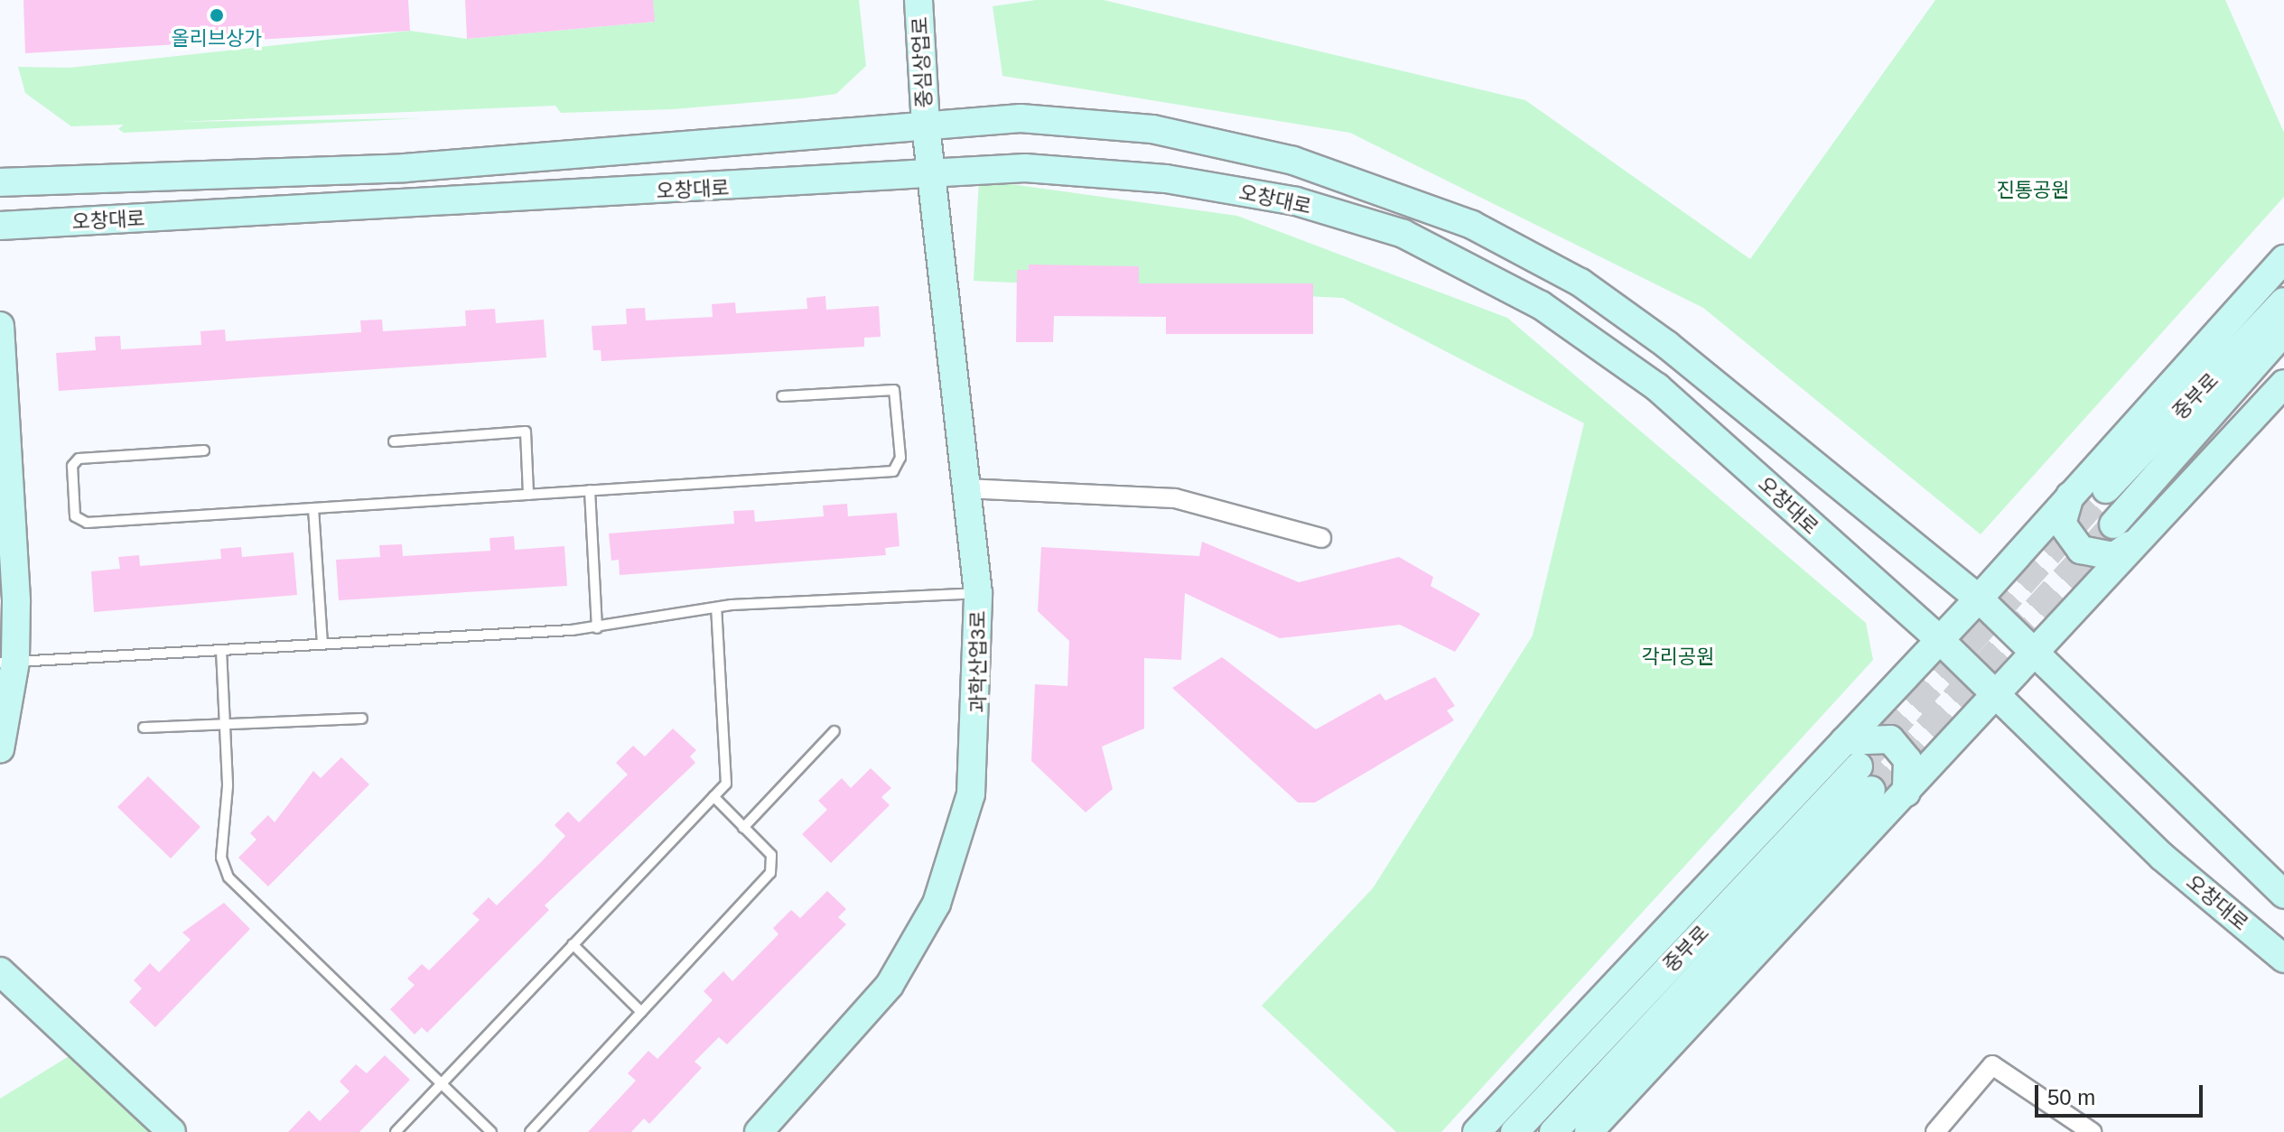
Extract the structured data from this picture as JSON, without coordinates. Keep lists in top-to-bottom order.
{
  "streets": {
    "main road": [
      "중심상업로",
      "오창대로",
      "중부로",
      "과학산업3로"
    ]
  },
  "crossings": [
    ["중심상업로", "오창대로"],
    ["중심상업로", "과학산업3로"],
    ["오창대로", "과학산업3로"]
  ],
  "parks": ["진통공원", "각리공원"],
  "places": ["올리브상가"],
  "scale_bar": "50 m"
}
